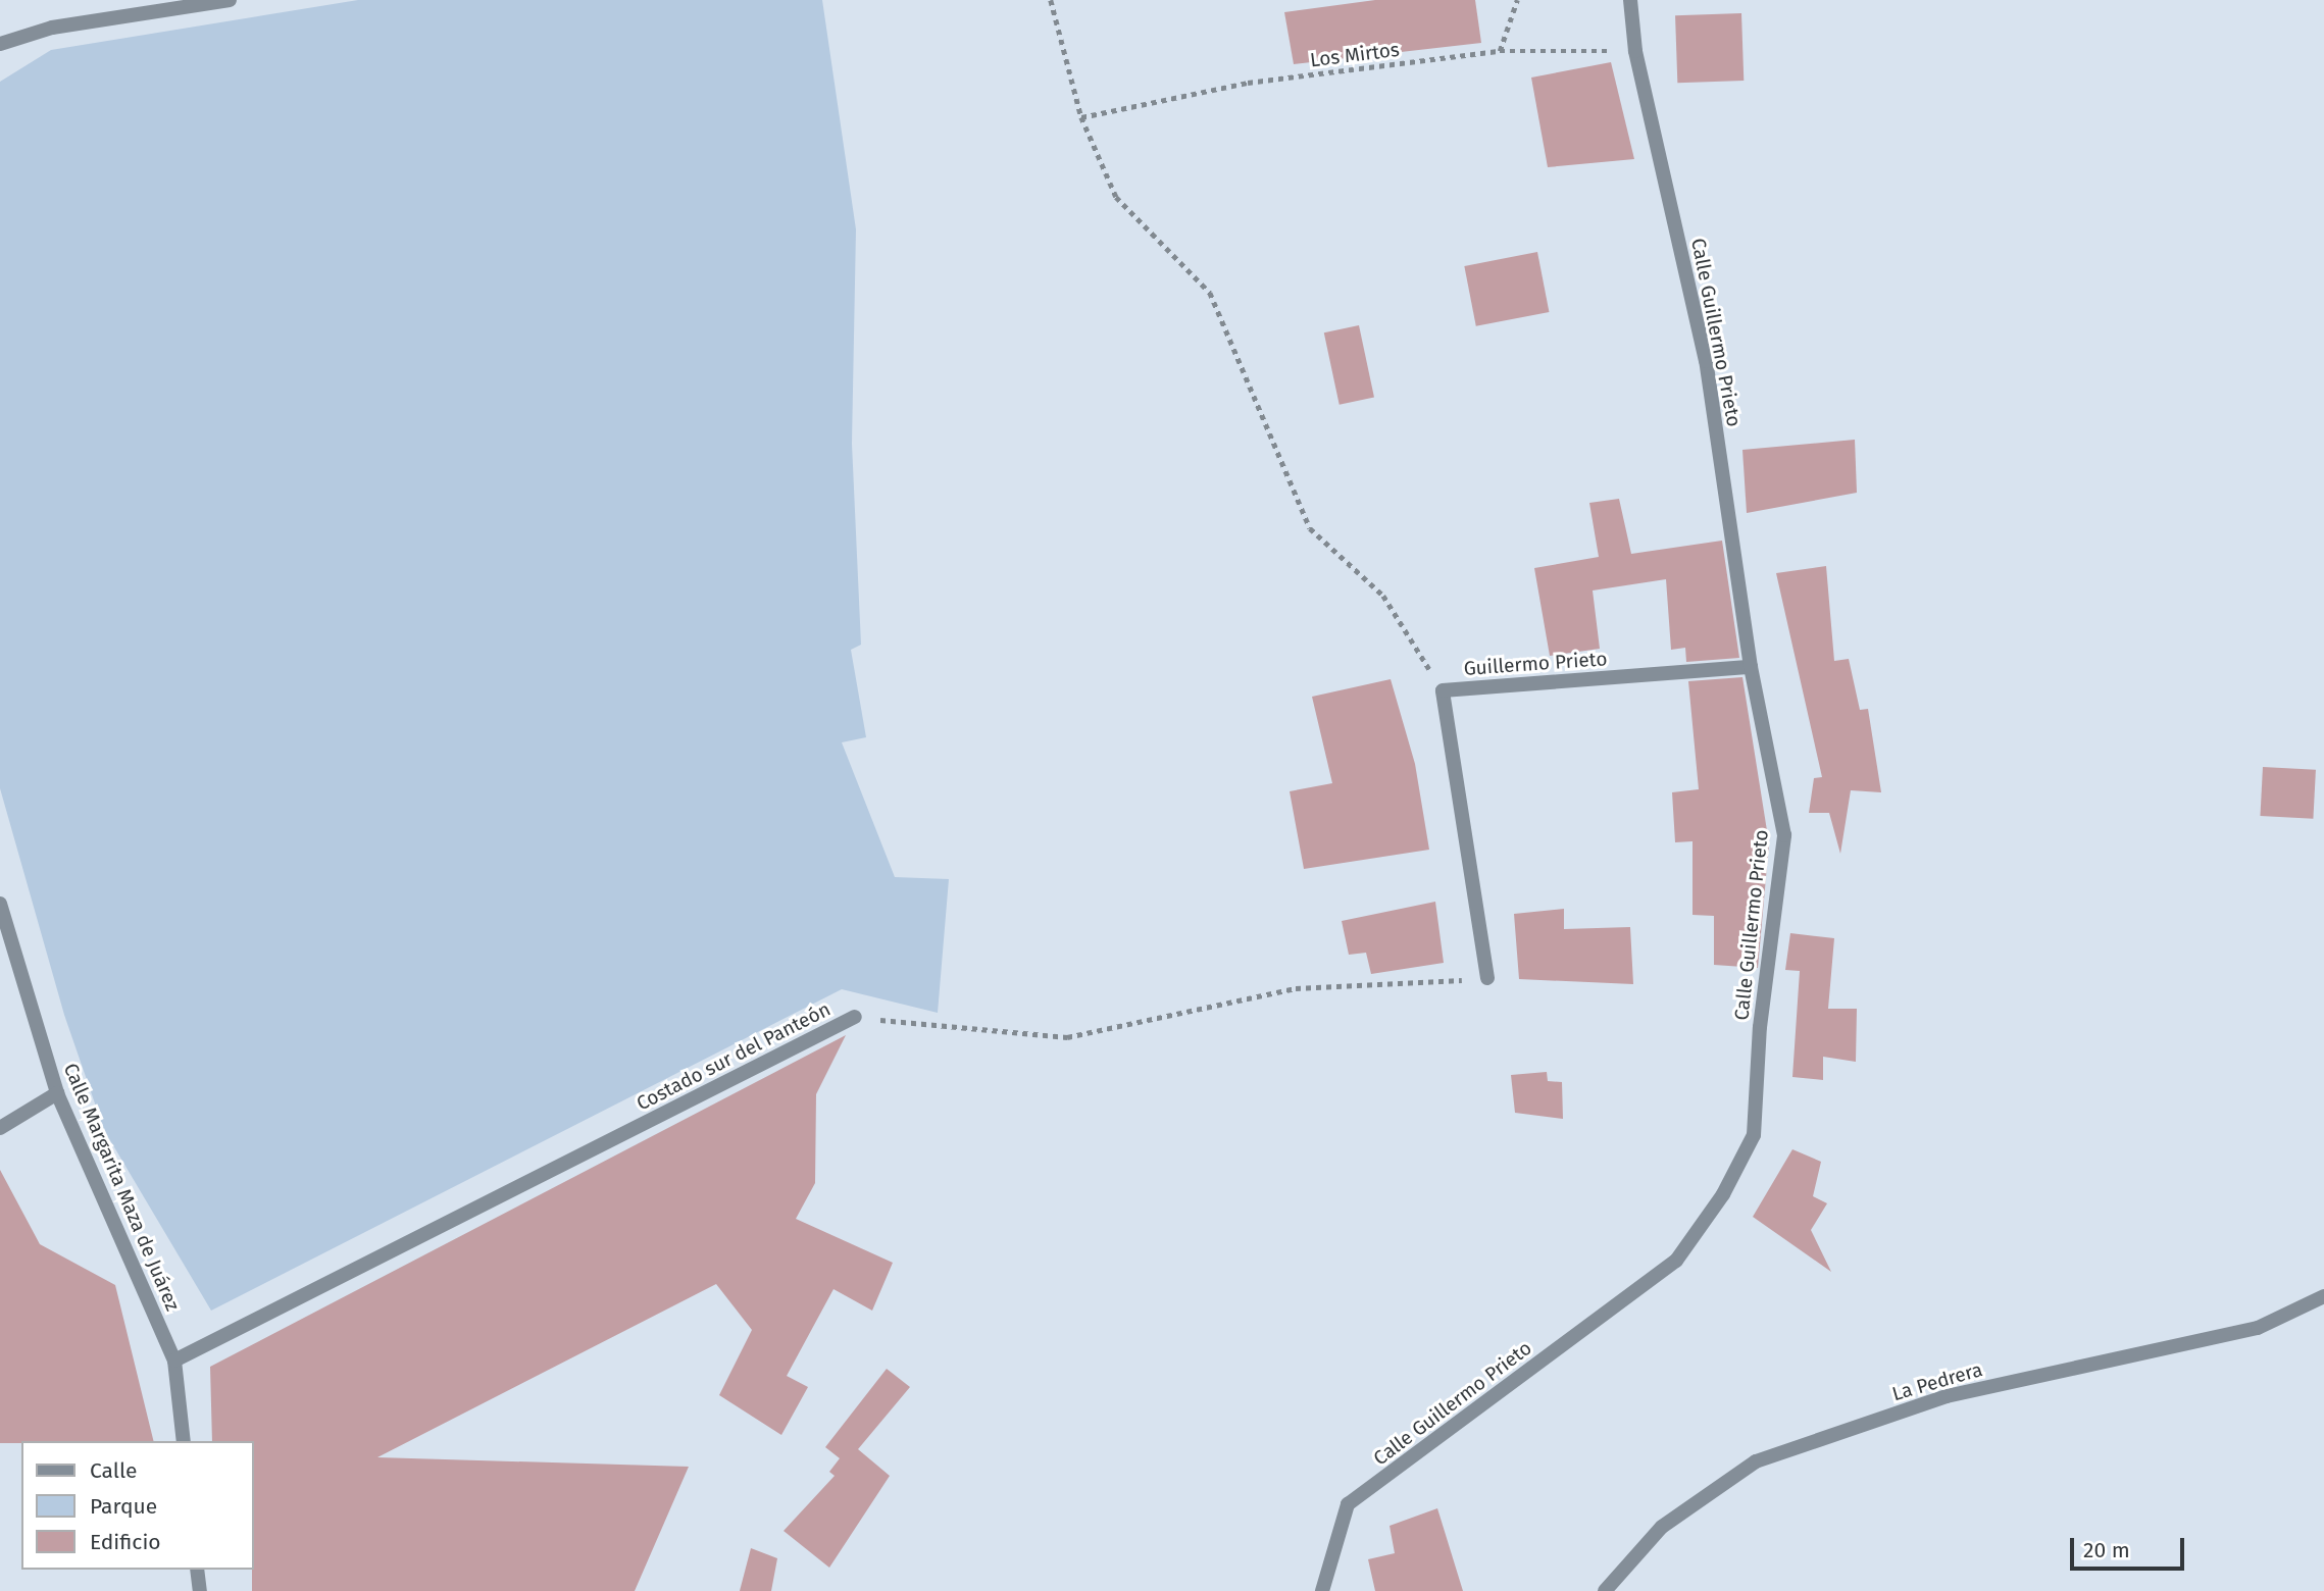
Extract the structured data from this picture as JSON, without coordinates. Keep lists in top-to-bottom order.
{
  "streets": {
    "street": [
      "Calle Guillermo Prieto",
      "Guillermo Prieto",
      "Costado sur del Panteón",
      "Calle Margarita Maza de Juárez",
      "La Pedrera"
    ],
    "path": ["Los Mirtos"]
  },
  "crossings": [
    ["Los Mirtos", "Calle Guillermo Prieto"],
    ["Calle Guillermo Prieto", "Guillermo Prieto"],
    ["Guillermo Prieto", "Costado sur del Panteón"],
    ["Costado sur del Panteón", "Calle Margarita Maza de Juárez"]
  ],
  "legend": ["Calle", "Parque", "Edificio"],
  "scale_bar": "20 m"
}
